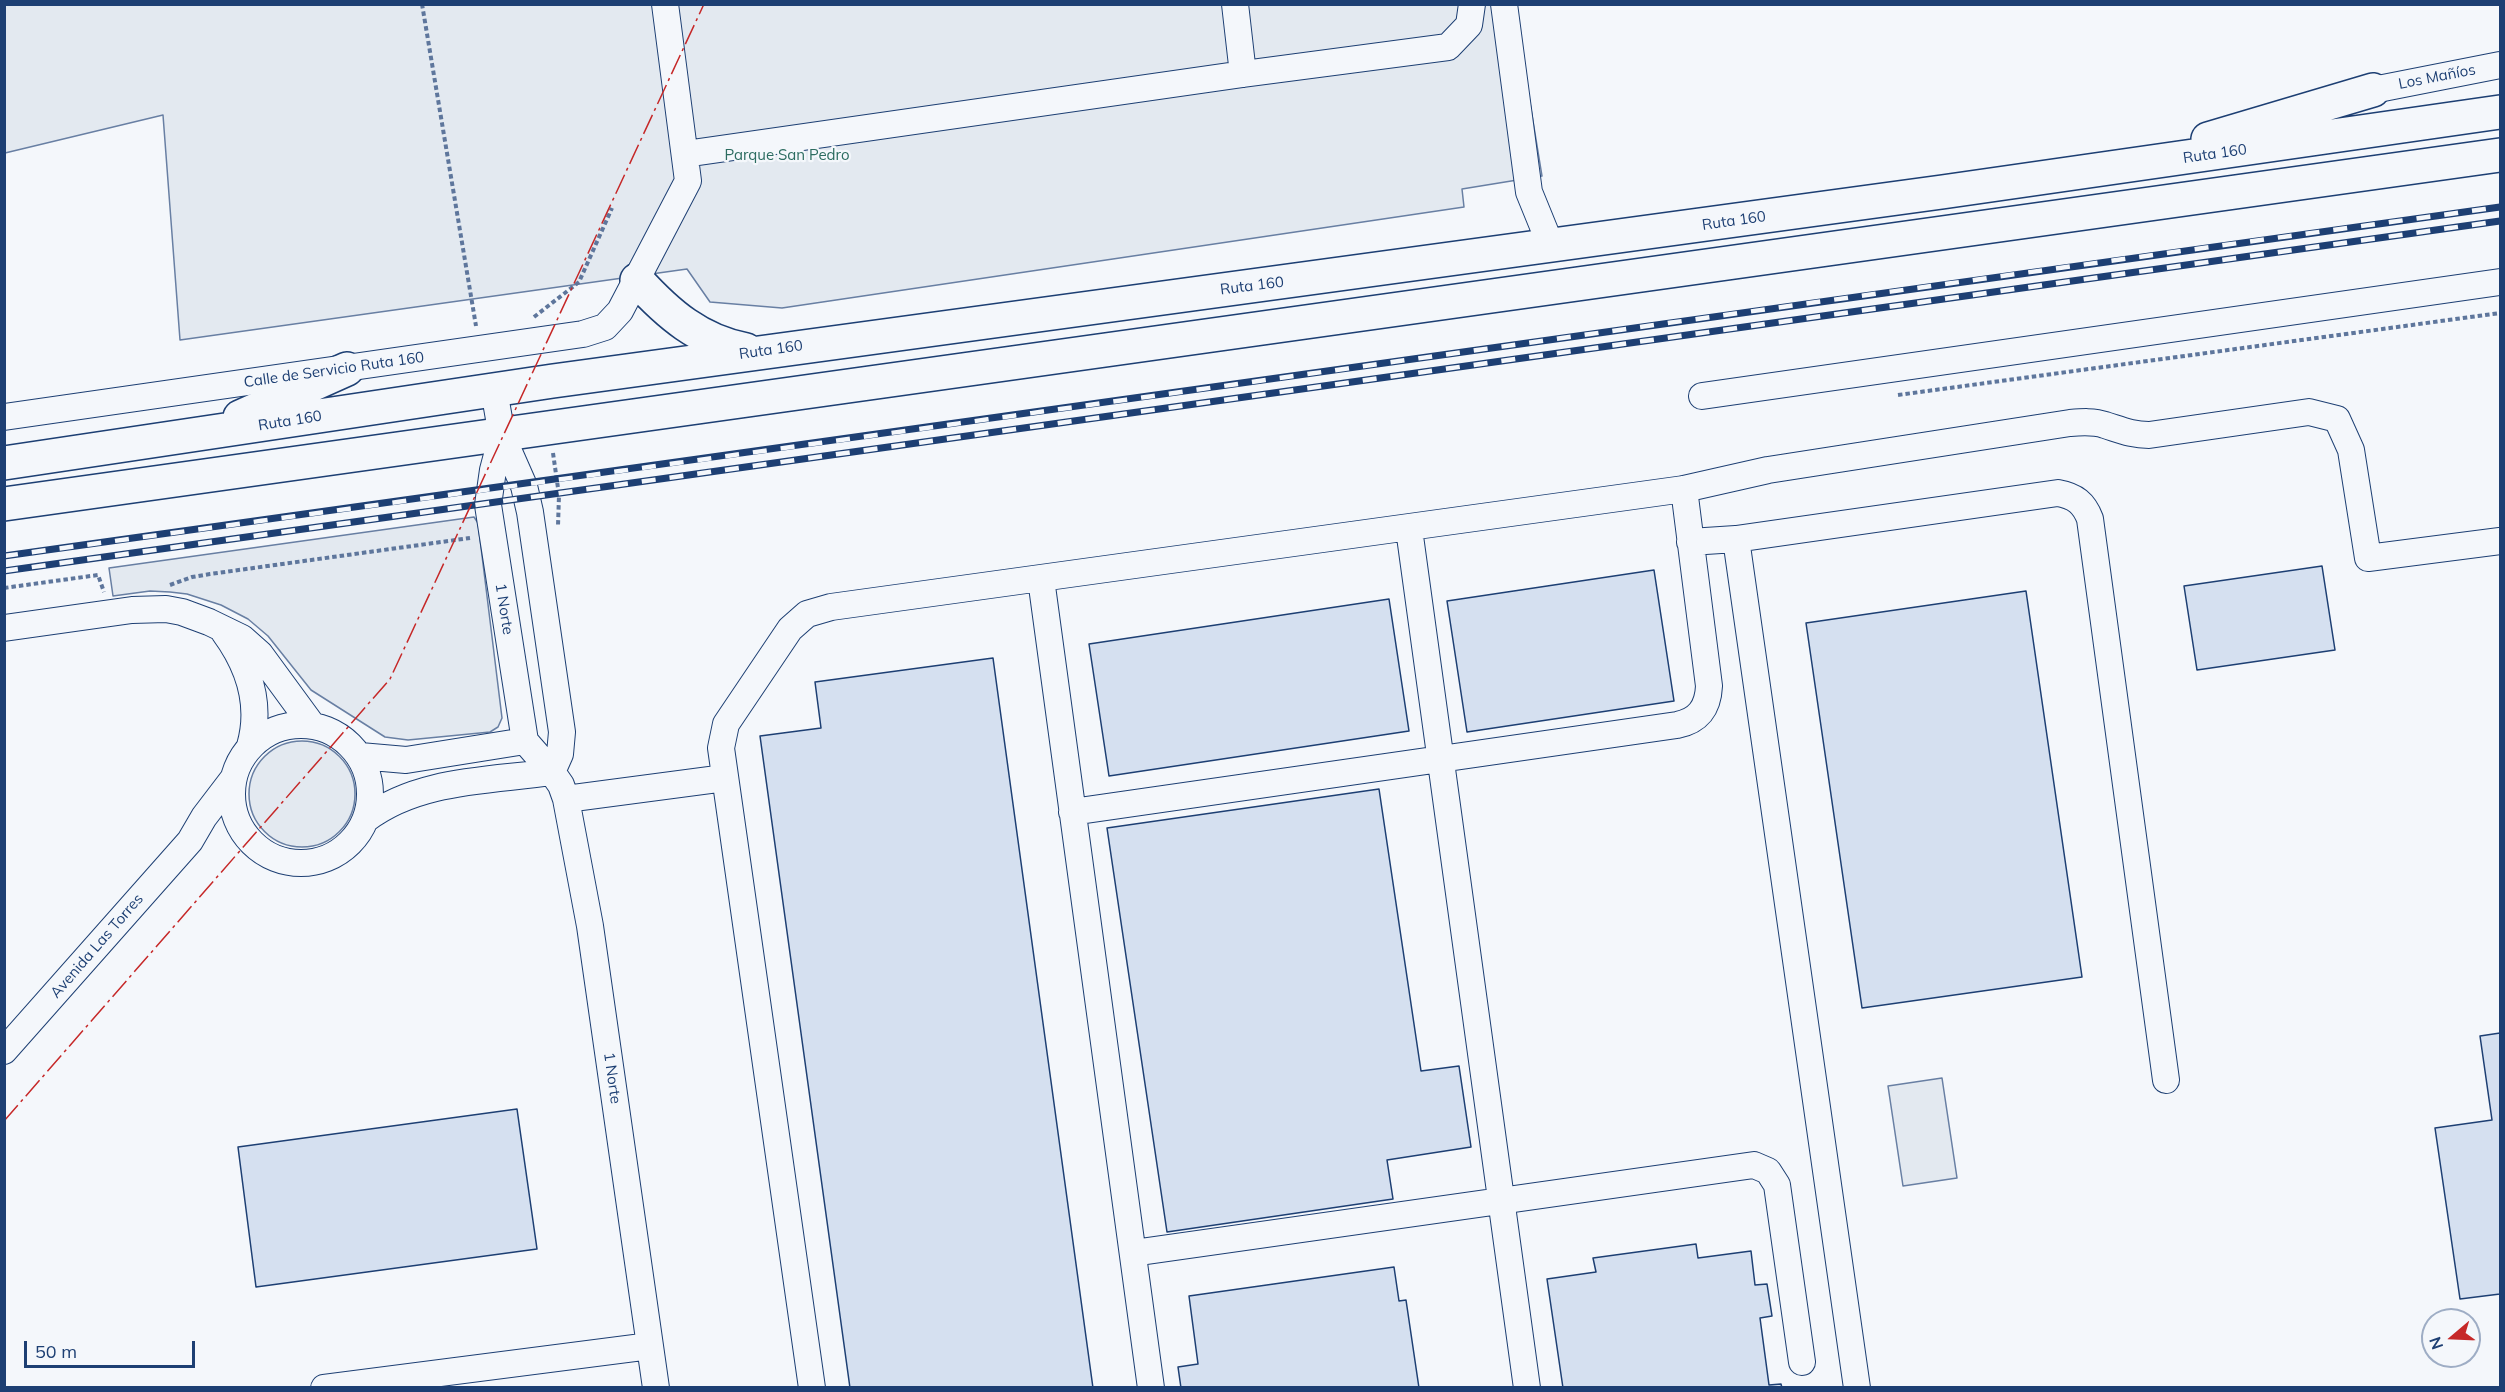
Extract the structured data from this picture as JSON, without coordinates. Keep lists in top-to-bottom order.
{
  "streets": {
    "highway": ["Ruta 160"],
    "street": [
      "Los Mañíos",
      "Calle de Servicio Ruta 160",
      "1 Norte",
      "Avenida Las Torres"
    ]
  },
  "crossings": [
    ["Ruta 160", "1 Norte"]
  ],
  "parks": ["Parque San Pedro"],
  "scale_bar": "50 m",
  "north": "left"
}
